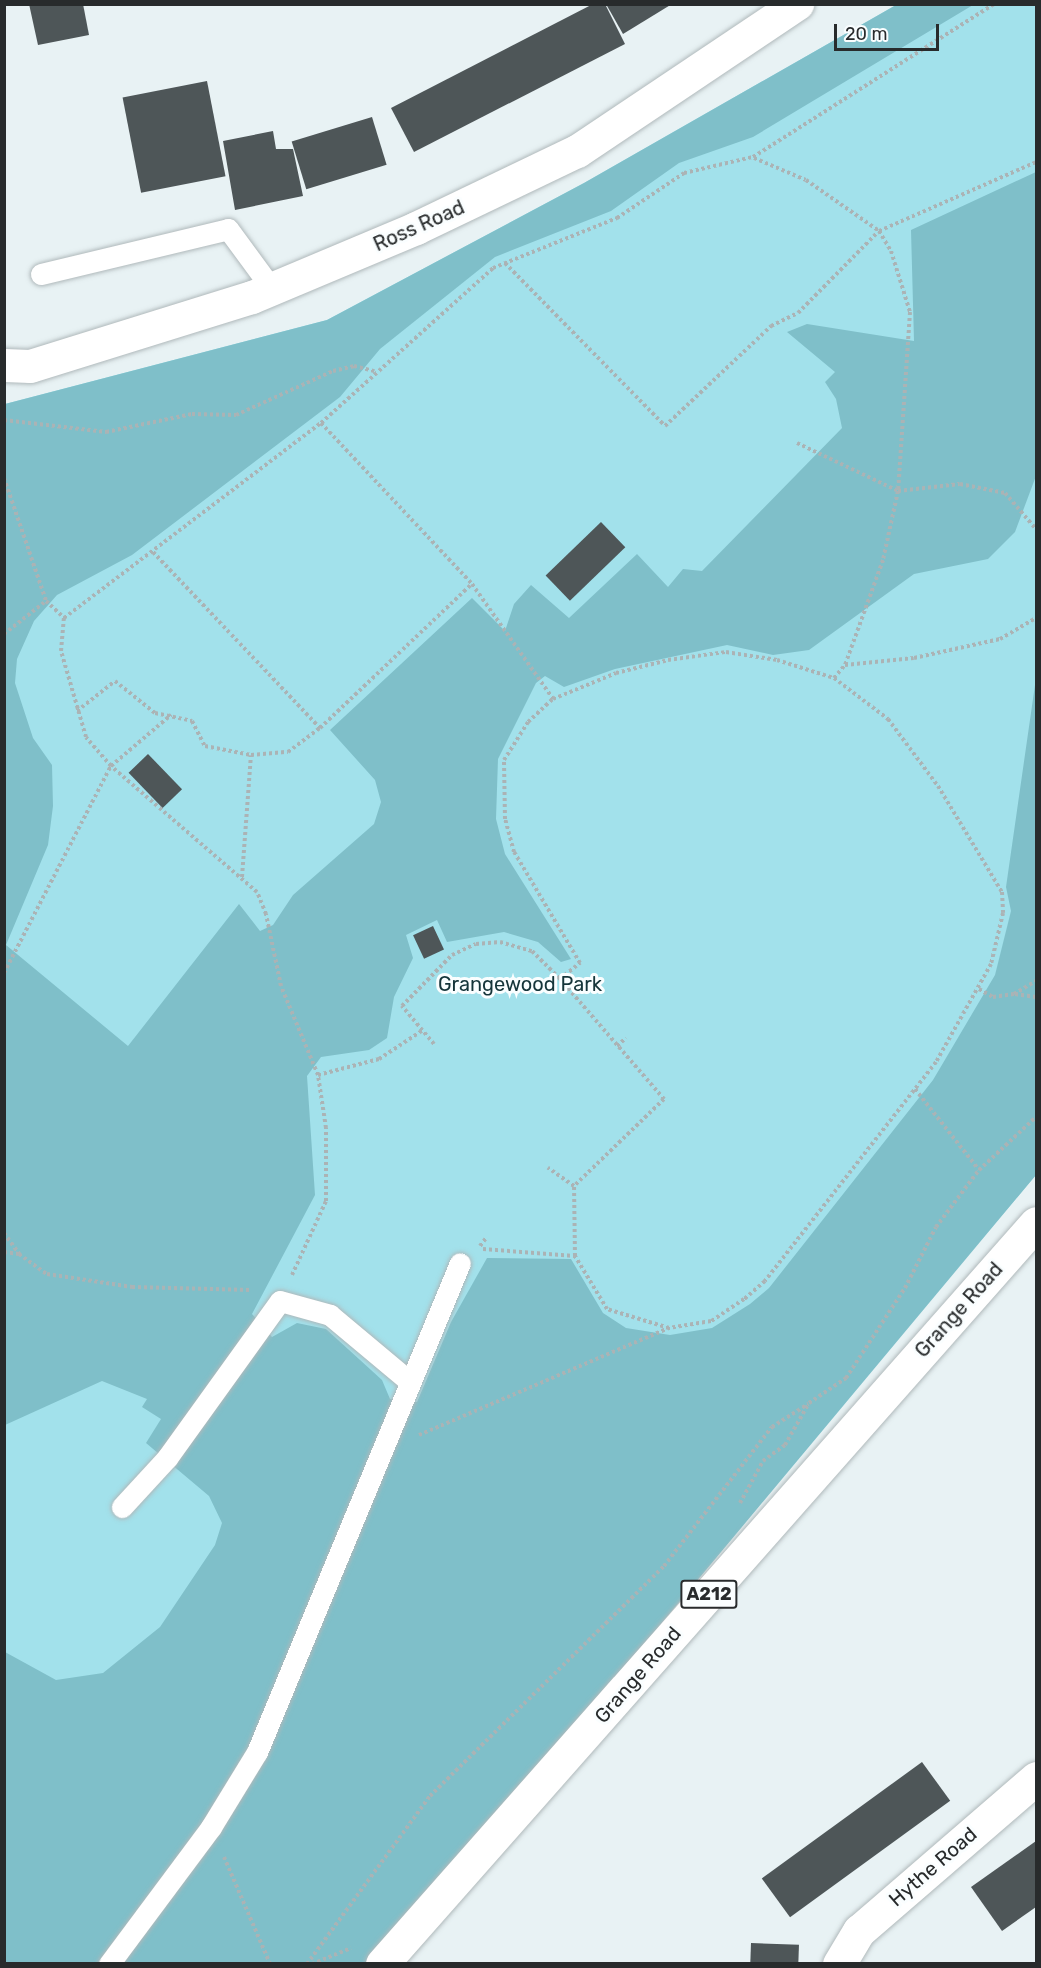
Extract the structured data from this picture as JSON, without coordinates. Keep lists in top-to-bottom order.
{
  "streets": {
    "street": [
      "Ross Road",
      "Grange Road",
      "A212",
      "Hythe Road"
    ]
  },
  "parks": ["Grangewood Park"],
  "scale_bar": "20 m"
}
